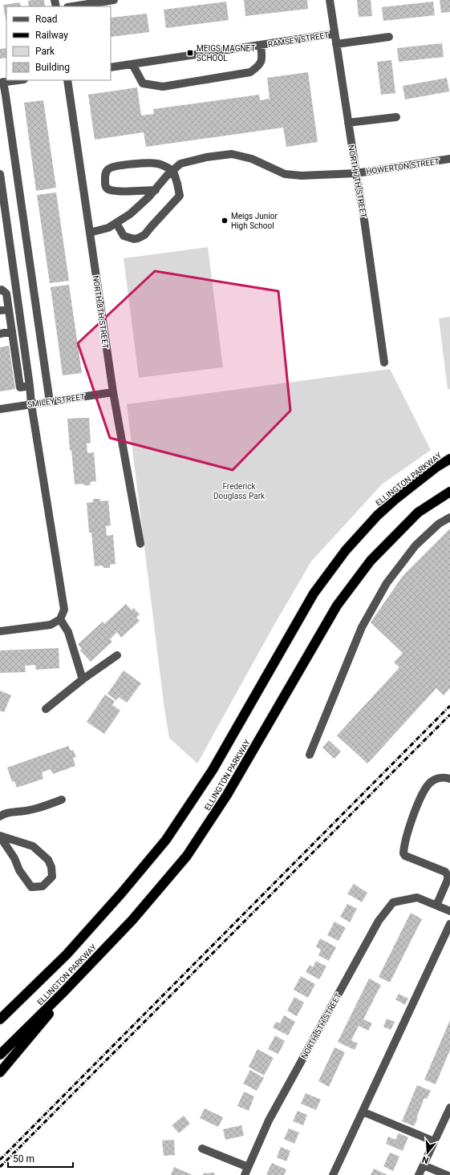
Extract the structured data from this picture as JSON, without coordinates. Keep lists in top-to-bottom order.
{
  "streets": {
    "highway": ["ELLINGTON PARKWAY"],
    "street": [
      "RAMSEY STREET",
      "HOWERTON STREET",
      "NORTH 7TH STREET",
      "NORTH 8TH STREET",
      "SMILEY STREET",
      "NORTH 5TH STREET"
    ]
  },
  "crossings": [
    ["RAMSEY STREET", "NORTH 7TH STREET"],
    ["HOWERTON STREET", "NORTH 7TH STREET"],
    ["HOWERTON STREET", "NORTH 8TH STREET"],
    ["NORTH 8TH STREET", "SMILEY STREET"]
  ],
  "parks": ["Frederick Douglass Park"],
  "places": {
    "transit": ["MEIGS MAGNET SCHOOL"],
    "other": ["Meigs Junior High School"]
  },
  "legend": [
    "Road",
    "Railway",
    "Park",
    "Building"
  ],
  "scale_bar": "50 m",
  "north": "bottom"
}
